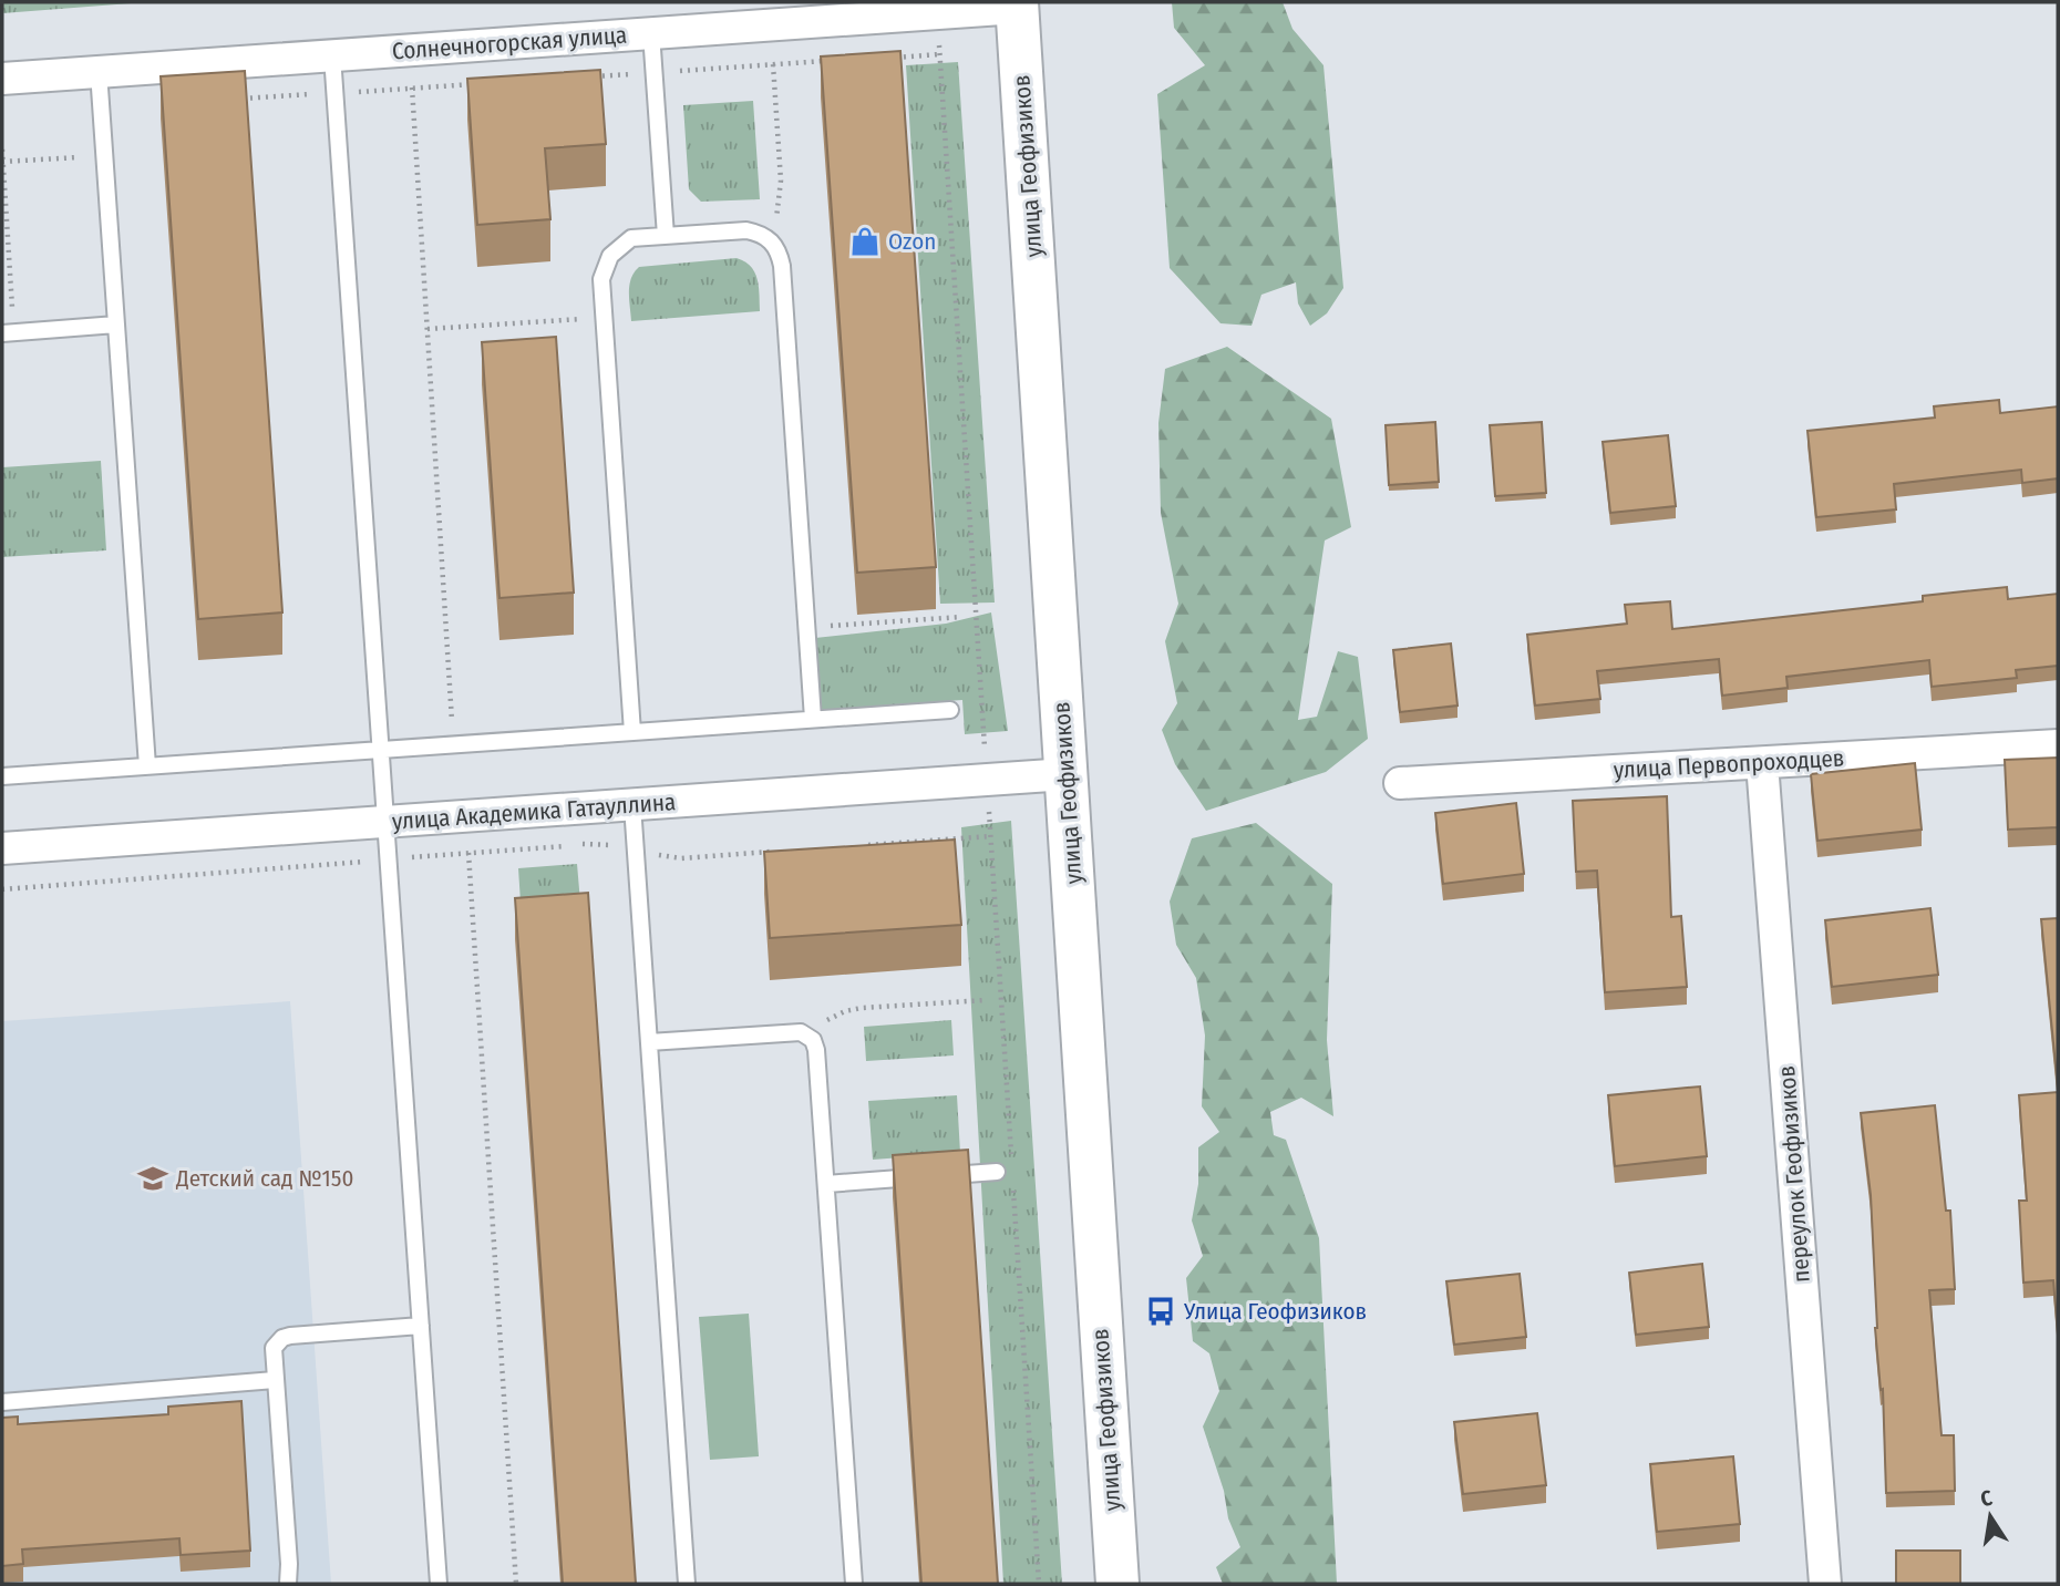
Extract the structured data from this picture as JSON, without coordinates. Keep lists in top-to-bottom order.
{
  "streets": {
    "street": [
      "Солнечногорская улица",
      "улица Геофизиков",
      "улица Первопроходцев",
      "улица Академика Гатауллина",
      "переулок Геофизиков"
    ]
  },
  "crossings": [
    ["Солнечногорская улица", "улица Геофизиков"],
    ["улица Геофизиков", "улица Академика Гатауллина"],
    ["улица Первопроходцев", "переулок Геофизиков"]
  ],
  "places": {
    "shop": ["Ozon"],
    "school or university": ["Детский сад №150"],
    "bus stop": ["Улица Геофизиков"]
  },
  "north": "top"
}
